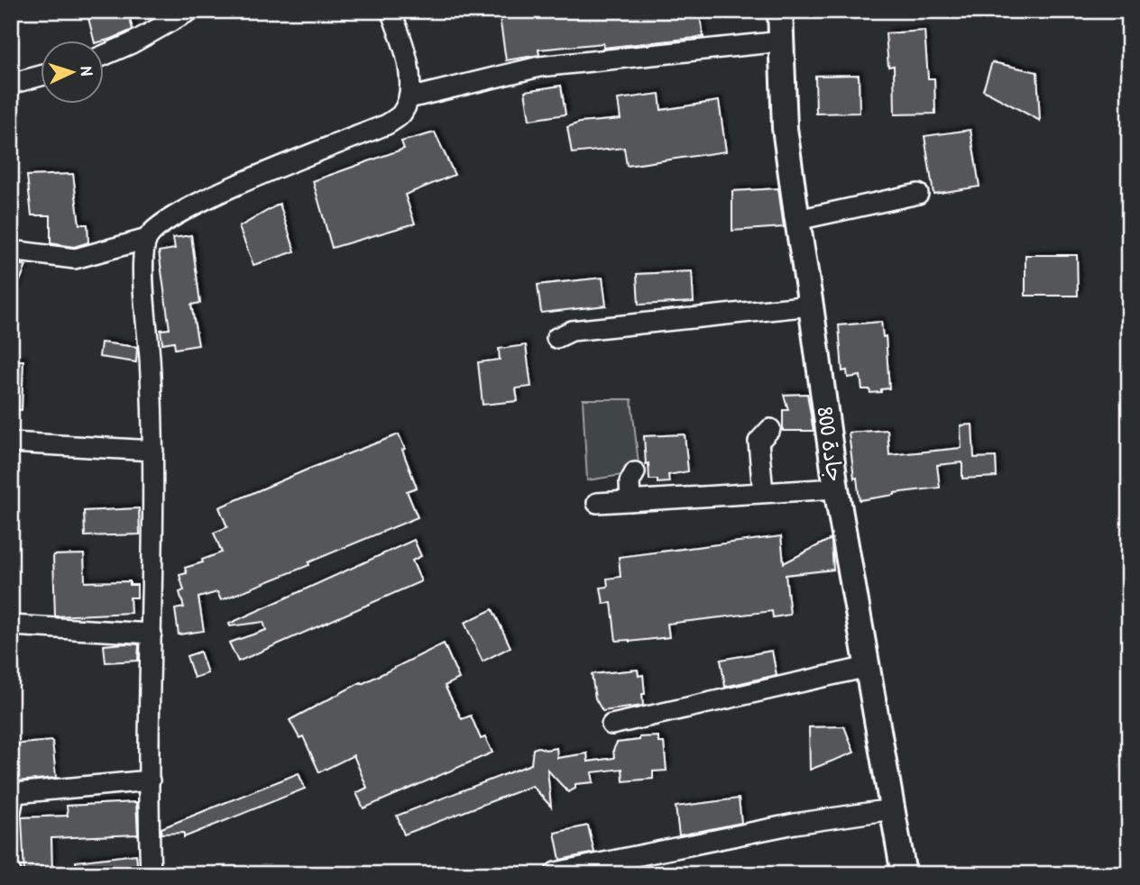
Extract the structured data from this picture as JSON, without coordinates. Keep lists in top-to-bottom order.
{
  "streets": {
    "main road": ["جادة 800"]
  },
  "north": "right"
}
